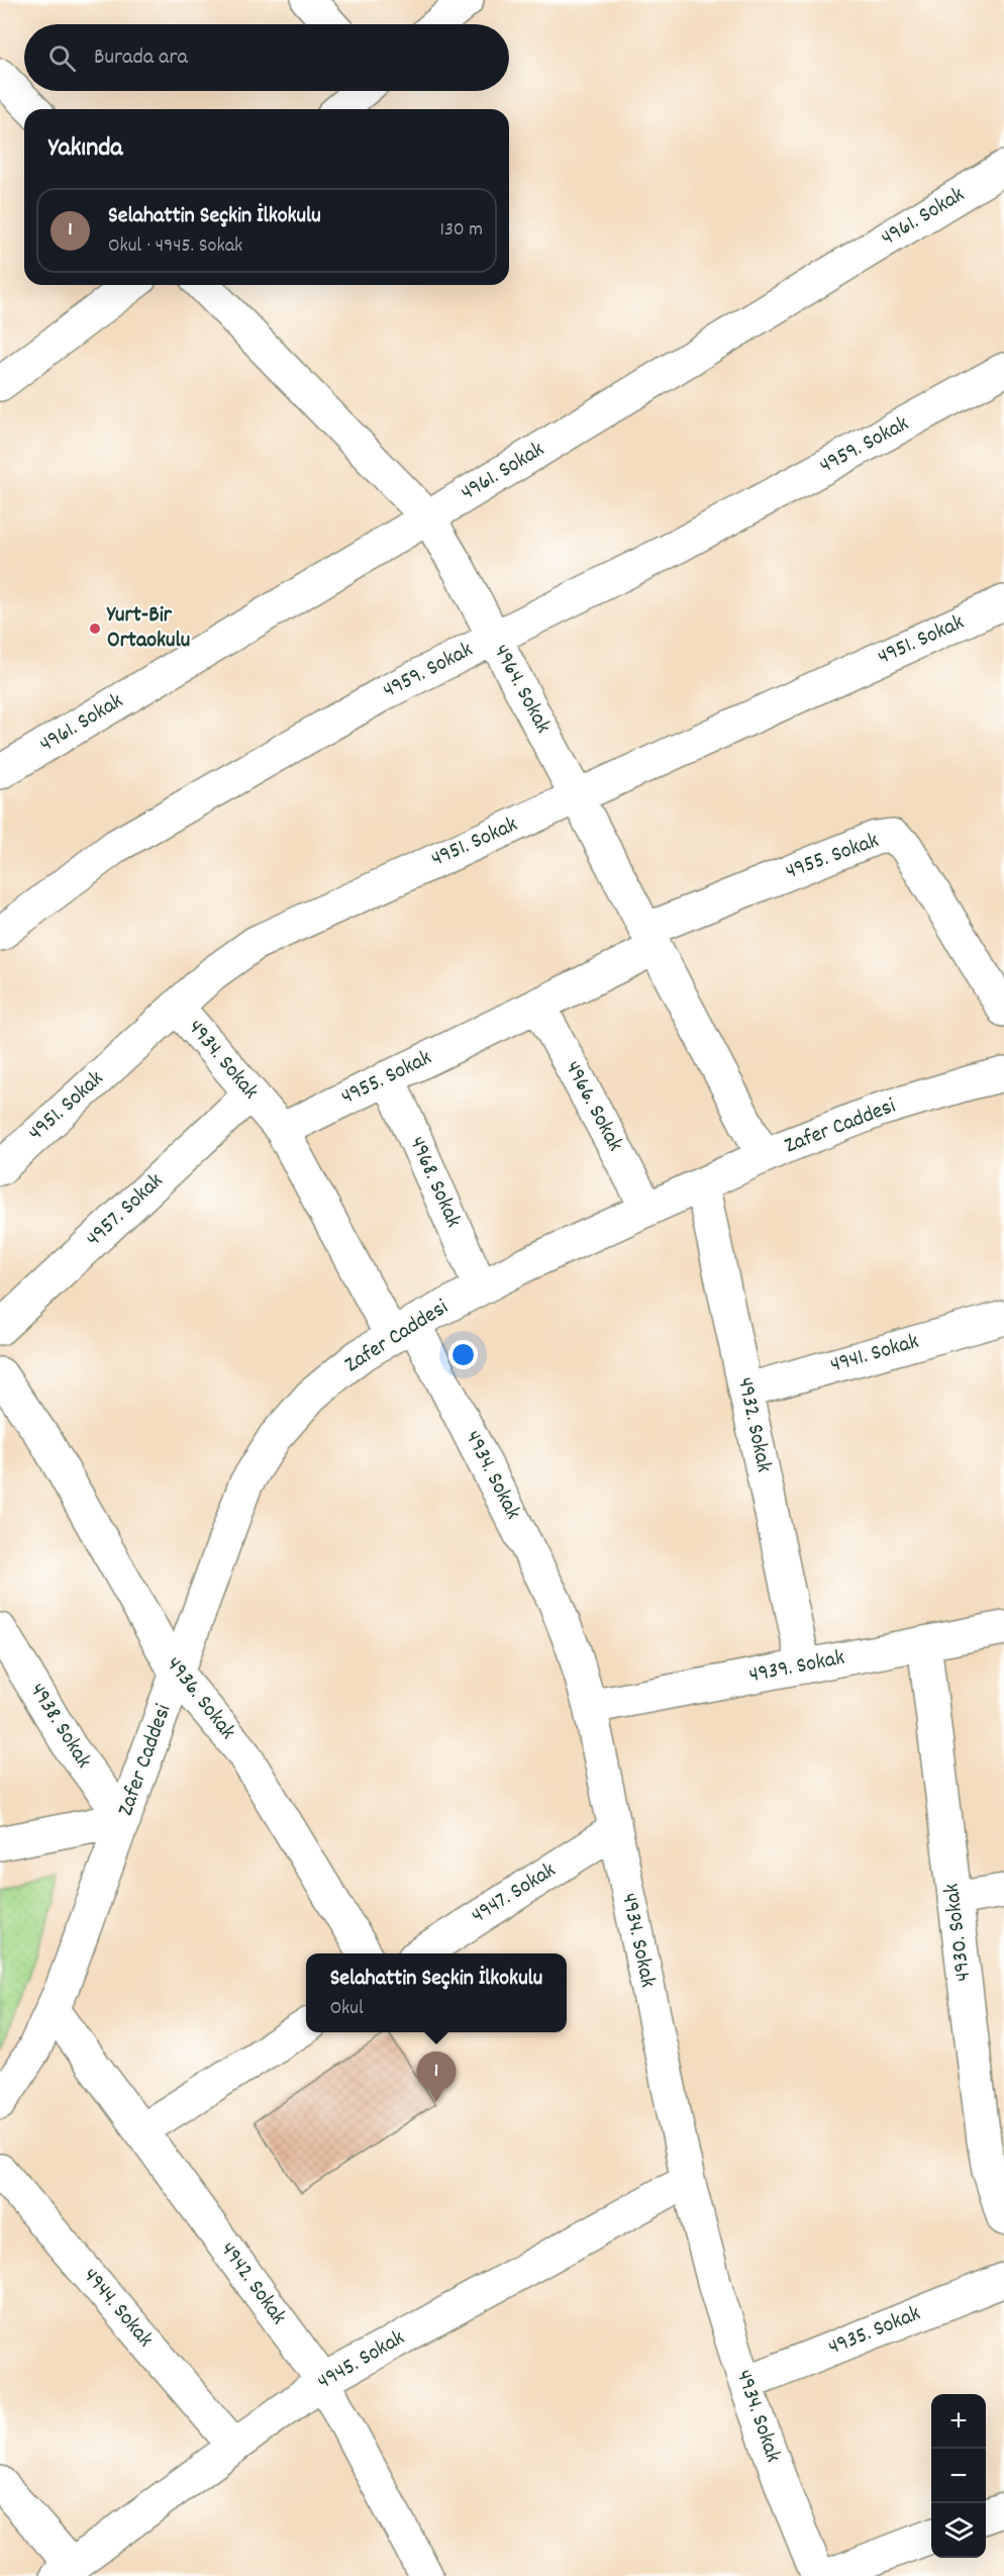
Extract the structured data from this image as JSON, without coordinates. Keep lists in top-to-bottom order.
{
  "streets": {
    "street": [
      "4961. Sokak",
      "4959. Sokak",
      "4951. Sokak",
      "4964. Sokak",
      "4955. Sokak",
      "4934. Sokak",
      "4966. Sokak",
      "Zafer Caddesi",
      "4968. Sokak",
      "4957. Sokak",
      "4941. Sokak",
      "4932. Sokak",
      "4939. Sokak",
      "4936. Sokak",
      "4938. Sokak",
      "4947. Sokak",
      "4930. Sokak",
      "4942. Sokak",
      "4944. Sokak",
      "4935. Sokak",
      "4945. Sokak"
    ]
  },
  "crossings": [
    ["4961. Sokak", "4964. Sokak"],
    ["4959. Sokak", "4964. Sokak"],
    ["4951. Sokak", "4964. Sokak"],
    ["4951. Sokak", "4934. Sokak"],
    ["4964. Sokak", "4955. Sokak"],
    ["4964. Sokak", "Zafer Caddesi"],
    ["4955. Sokak", "4934. Sokak"],
    ["4955. Sokak", "4966. Sokak"],
    ["4955. Sokak", "4968. Sokak"],
    ["4934. Sokak", "Zafer Caddesi"],
    ["4934. Sokak", "4957. Sokak"],
    ["4934. Sokak", "4939. Sokak"],
    ["4934. Sokak", "4947. Sokak"],
    ["4934. Sokak", "4935. Sokak"],
    ["4934. Sokak", "4945. Sokak"],
    ["4966. Sokak", "Zafer Caddesi"],
    ["Zafer Caddesi", "4968. Sokak"],
    ["Zafer Caddesi", "4932. Sokak"],
    ["Zafer Caddesi", "4936. Sokak"],
    ["Zafer Caddesi", "4938. Sokak"],
    ["Zafer Caddesi", "4942. Sokak"],
    ["4941. Sokak", "4932. Sokak"],
    ["4932. Sokak", "4939. Sokak"],
    ["4939. Sokak", "4930. Sokak"],
    ["4942. Sokak", "4945. Sokak"],
    ["4944. Sokak", "4945. Sokak"]
  ],
  "places": ["Yurt-Bir Ortaokulu"],
  "page": {
    "search": "Burada ara",
    "heading": "Yakında",
    "list": [
      {
        "mark": "1",
        "name": "Selahattin Seçkin İlkokulu",
        "note": "Okul · 4945. Sokak",
        "value": "130 m"
      }
    ],
    "popup": ["Selahattin Seçkin İlkokulu", "Okul"],
    "pins": "1",
    "map_buttons": ["+", "−"]
  }
}
